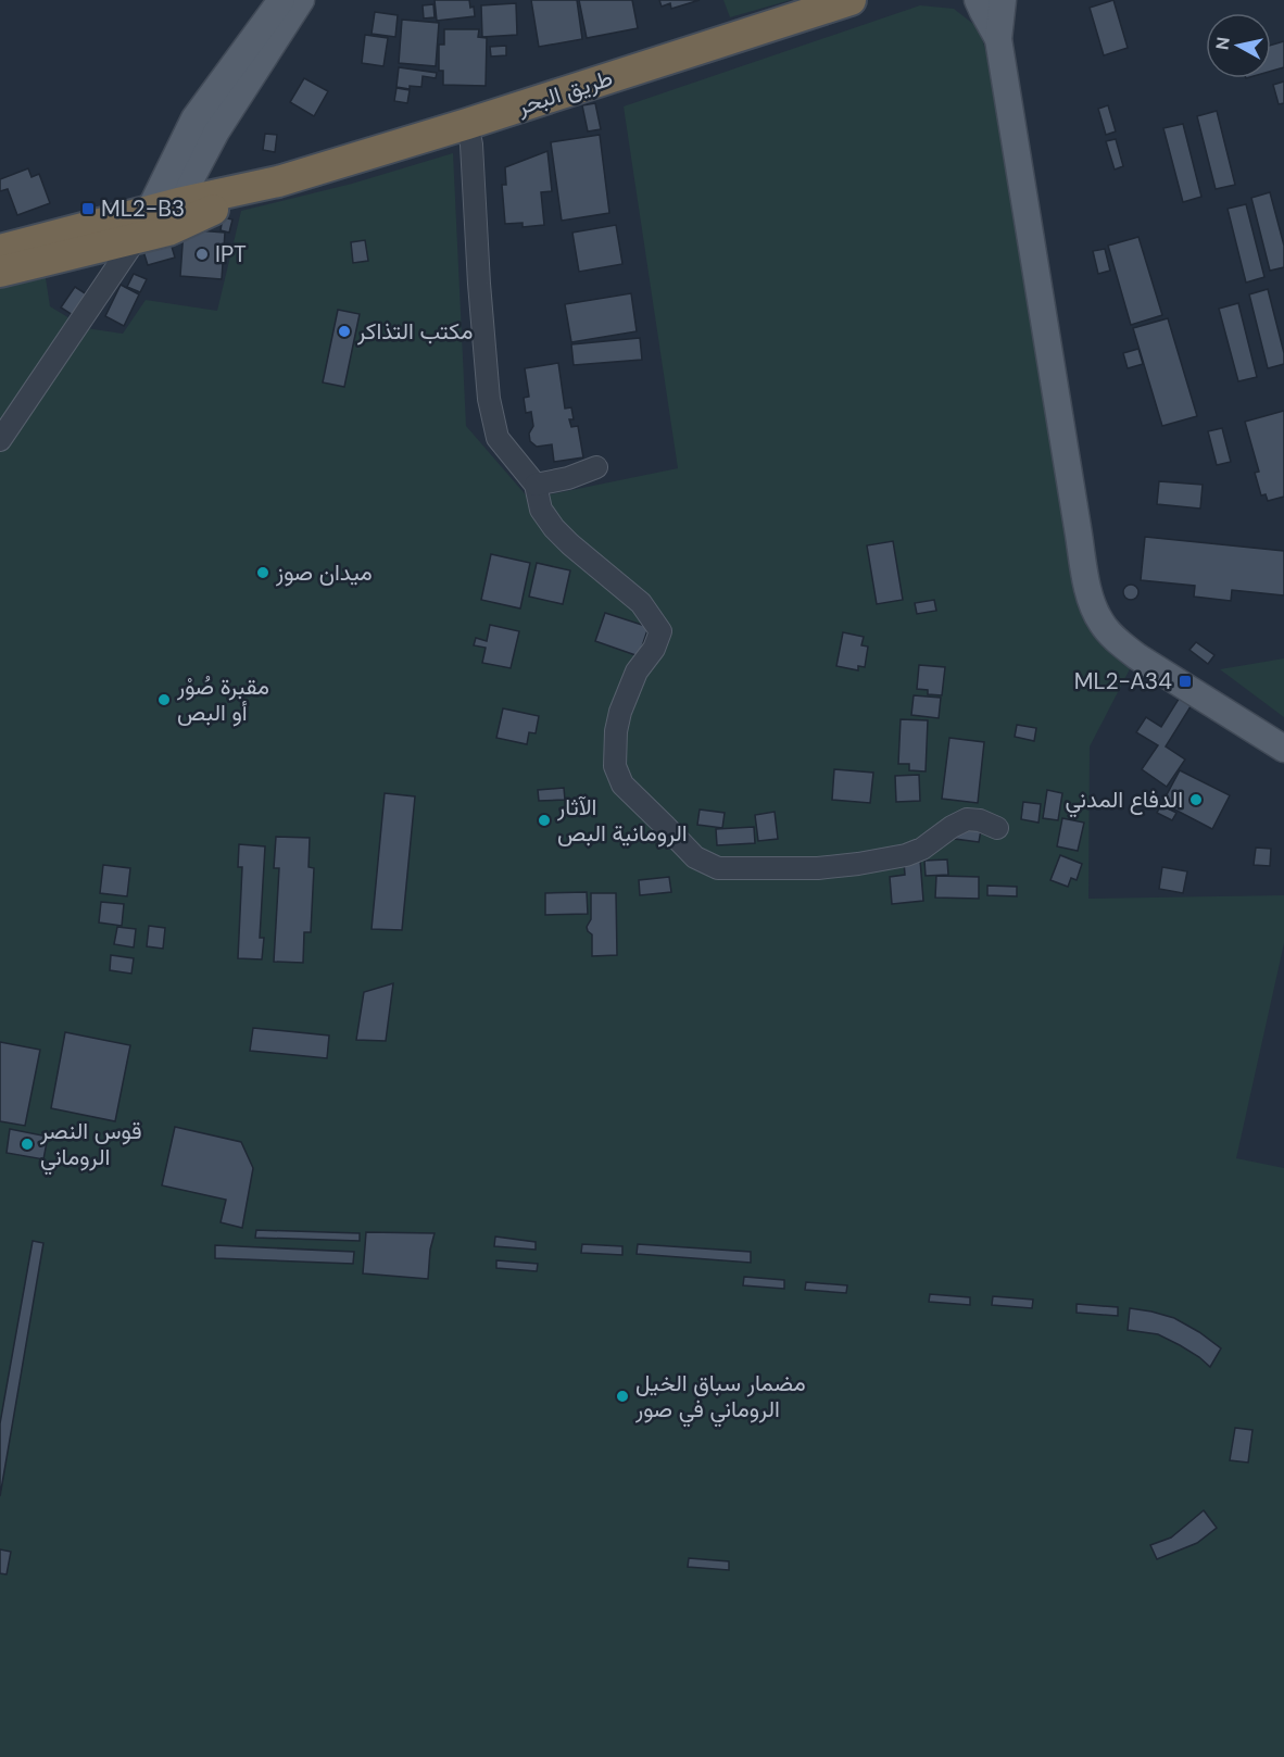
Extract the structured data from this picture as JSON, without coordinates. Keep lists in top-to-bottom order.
{
  "streets": {
    "highway": ["طريق البحر"]
  },
  "places": {
    "transit": ["ML2-B3", "ML2-A34"],
    "other": [
      "IPT",
      "مكتب التذاكر",
      "ميدان صوز",
      "مقبرة صُوْر أو البص",
      "الدفاع المدني",
      "الآثار الرومانية البص",
      "قوس النصر الروماني",
      "مضمار سباق الخيل الروماني في صور"
    ]
  },
  "north": "left"
}
